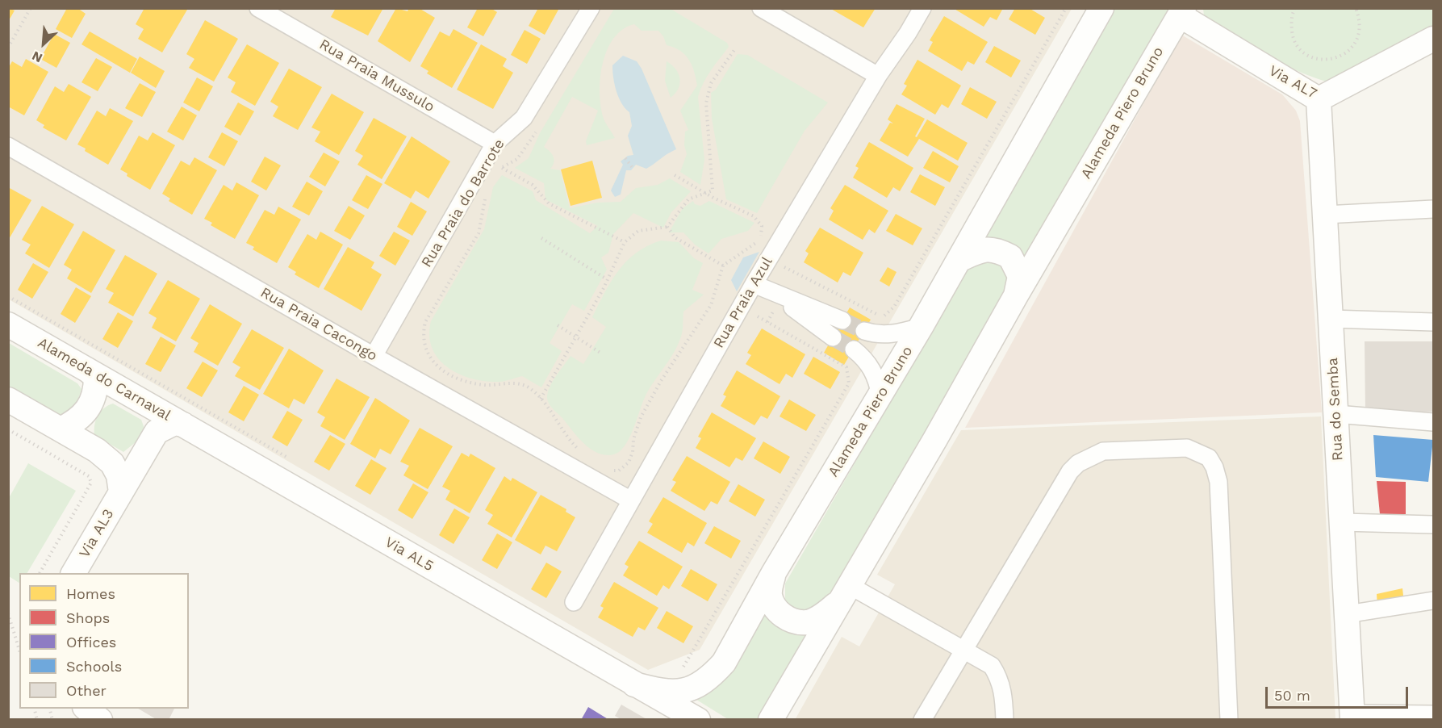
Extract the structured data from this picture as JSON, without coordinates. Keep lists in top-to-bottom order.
{
  "streets": {
    "street": [
      "Rua Praia Mussulo",
      "Via AL7",
      "Alameda Piero Bruno",
      "Rua Praia do Barrote",
      "Rua Praia Azul",
      "Rua Praia Cacongo",
      "Alameda do Carnaval",
      "Rua do Semba",
      "Via AL3",
      "Via AL5"
    ]
  },
  "crossings": [
    ["Rua Praia Mussulo", "Rua Praia do Barrote"],
    ["Via AL7", "Alameda Piero Bruno"],
    ["Via AL7", "Rua do Semba"],
    ["Alameda Piero Bruno", "Via AL5"],
    ["Rua Praia do Barrote", "Rua Praia Cacongo"],
    ["Rua Praia Azul", "Rua Praia Cacongo"],
    ["Alameda do Carnaval", "Via AL3"],
    ["Alameda do Carnaval", "Via AL5"]
  ],
  "legend": [
    "Homes",
    "Shops",
    "Offices",
    "Schools",
    "Other"
  ],
  "scale_bar": "50 m",
  "north": "bottom left"
}
